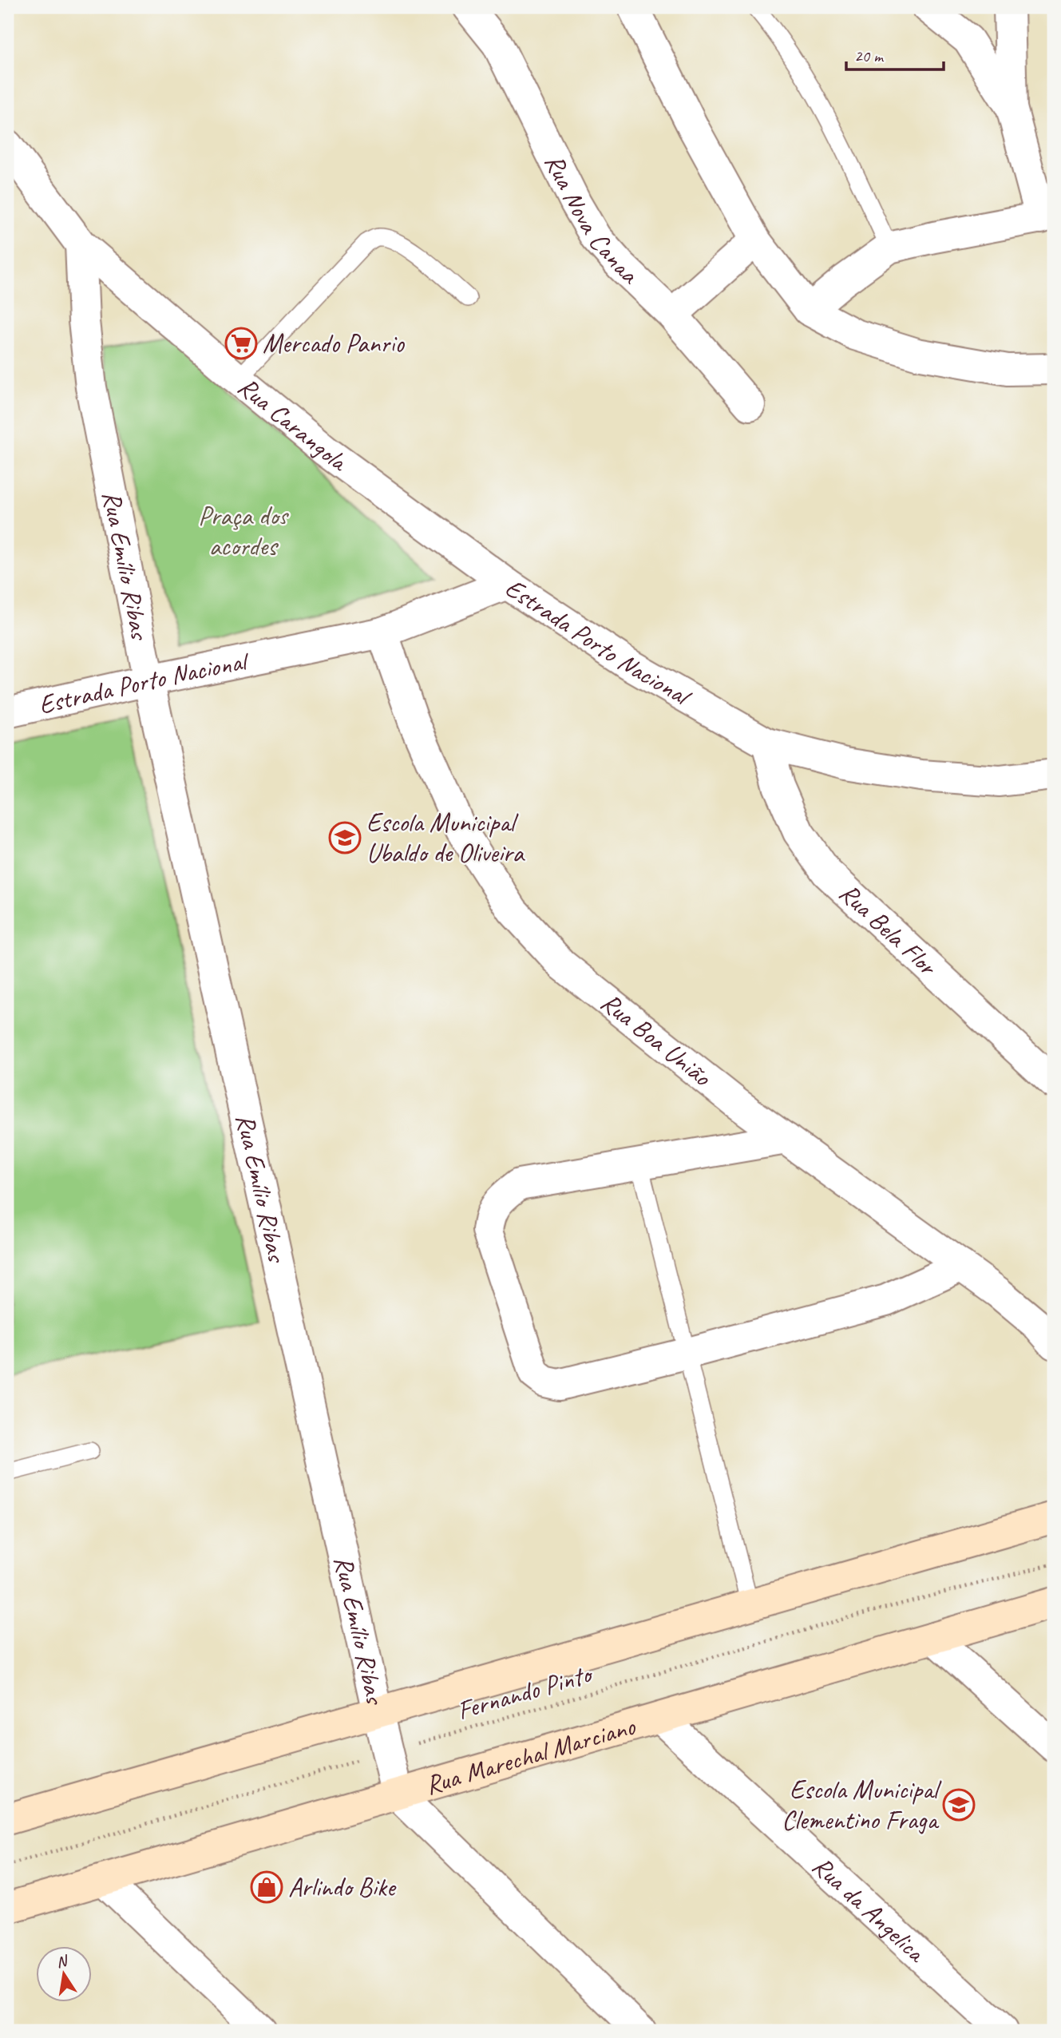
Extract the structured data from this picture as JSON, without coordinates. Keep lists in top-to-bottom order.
{
  "streets": {
    "main road": ["Rua Marechal Marciano"],
    "street": [
      "Rua Nova Canaa",
      "Rua Carangola",
      "Rua Emílio Ribas",
      "Estrada Porto Nacional",
      "Rua Bela Flor",
      "Rua Boa União",
      "Rua da Angelica"
    ],
    "path": ["Fernando Pinto"]
  },
  "crossings": [
    ["Rua Carangola", "Rua Emílio Ribas"],
    ["Rua Carangola", "Estrada Porto Nacional"],
    ["Rua Emílio Ribas", "Estrada Porto Nacional"],
    ["Rua Emílio Ribas", "Fernando Pinto"],
    ["Rua Emílio Ribas", "Rua Marechal Marciano"],
    ["Estrada Porto Nacional", "Rua Bela Flor"],
    ["Estrada Porto Nacional", "Rua Boa União"],
    ["Rua Marechal Marciano", "Rua da Angelica"]
  ],
  "parks": ["Praça dos acordes"],
  "places": {
    "supermarket": ["Mercado Panrio"],
    "school or university": ["Escola Municipal Ubaldo de Oliveira", "Escola Municipal Clementino Fraga"],
    "shop": ["Arlindo Bike"]
  },
  "scale_bar": "20 m",
  "north": "top"
}
